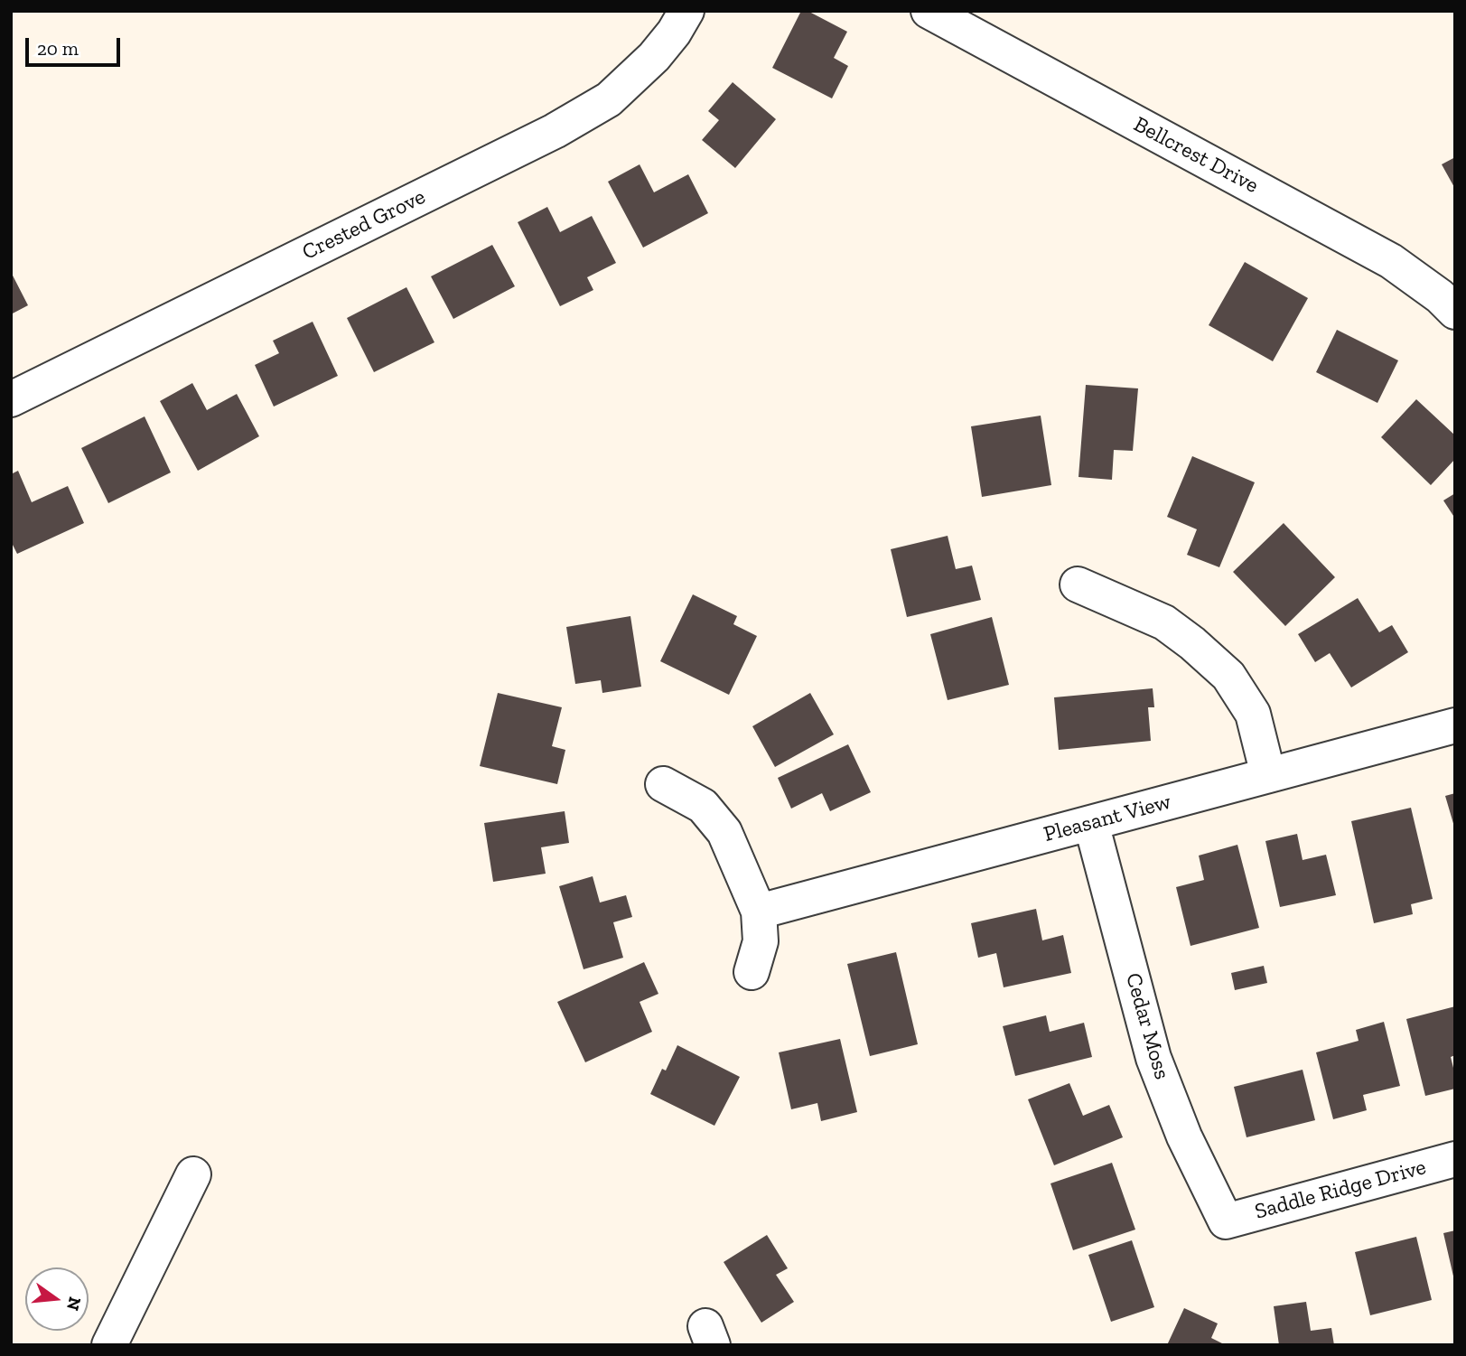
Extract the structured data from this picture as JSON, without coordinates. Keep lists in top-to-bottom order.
{
  "streets": {
    "street": [
      "Bellcrest Drive",
      "Crested Grove",
      "Pleasant View",
      "Cedar Moss",
      "Saddle Ridge Drive"
    ]
  },
  "crossings": [
    ["Pleasant View", "Cedar Moss"],
    ["Cedar Moss", "Saddle Ridge Drive"]
  ],
  "scale_bar": "20 m",
  "north": "right"
}
